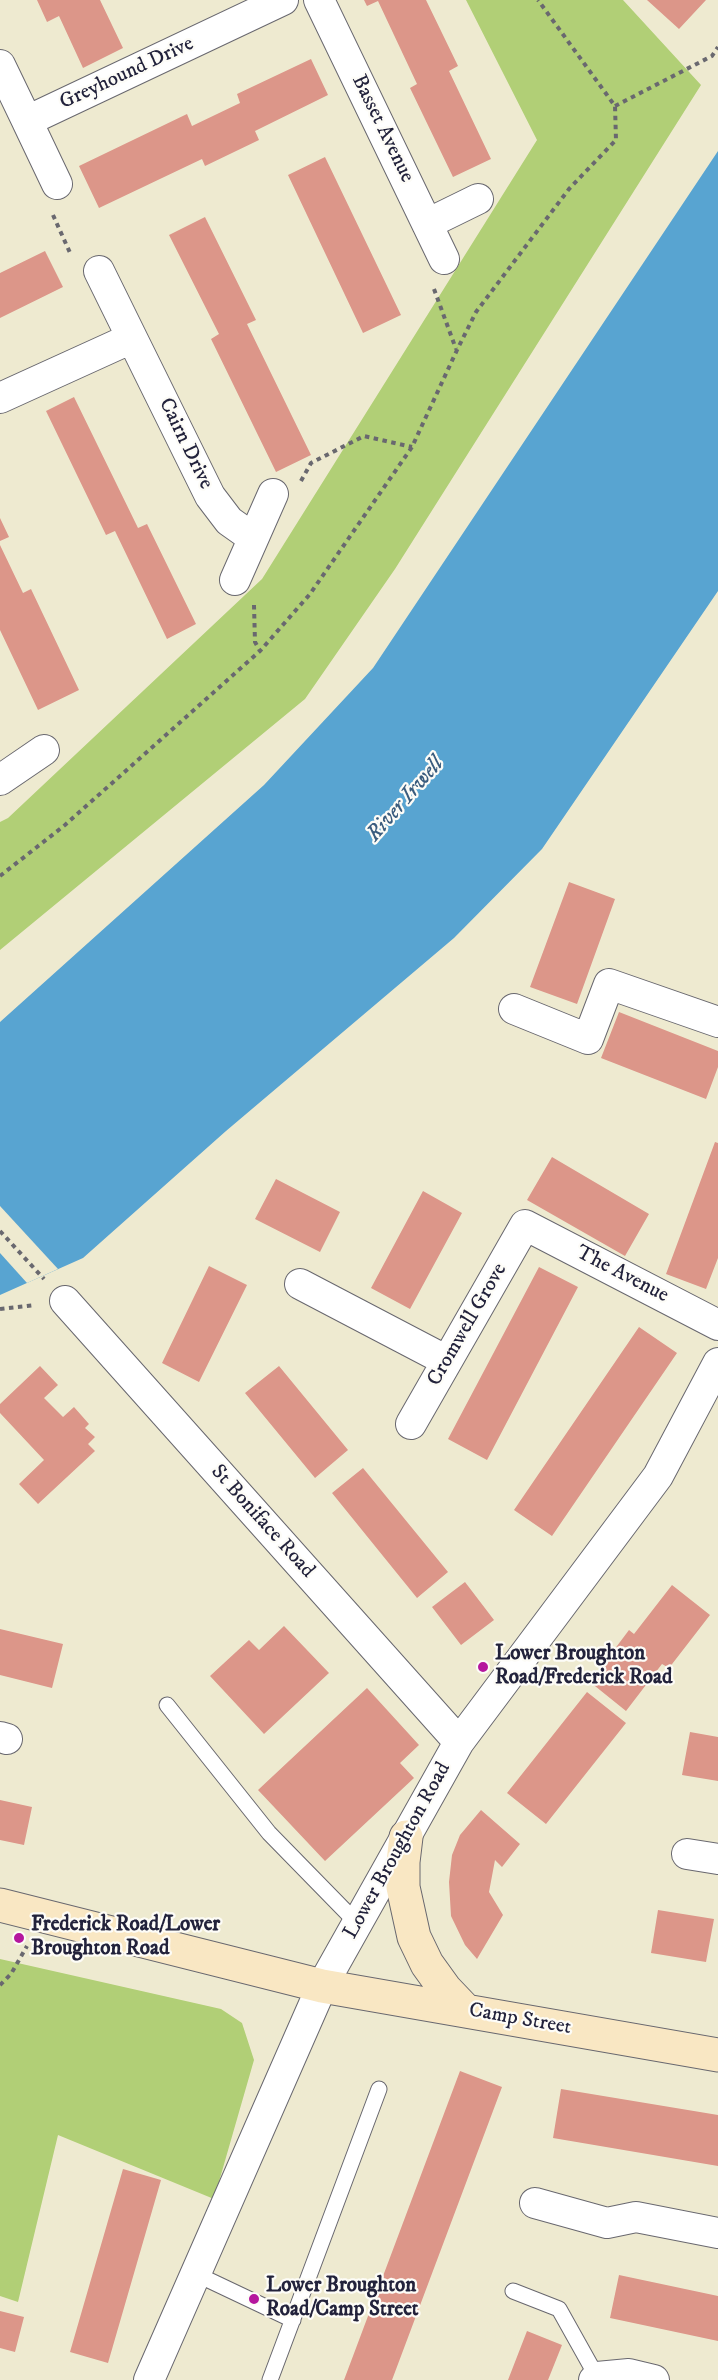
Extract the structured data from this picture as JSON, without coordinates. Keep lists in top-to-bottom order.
{
  "streets": {
    "main road": ["Camp Street"],
    "street": [
      "Greyhound Drive",
      "Basset Avenue",
      "Cairn Drive",
      "The Avenue",
      "Cromwell Grove",
      "St Boniface Road",
      "Lower Broughton Road"
    ]
  },
  "crossings": [
    ["The Avenue", "Cromwell Grove"],
    ["St Boniface Road", "Lower Broughton Road"],
    ["Lower Broughton Road", "Camp Street"]
  ],
  "water": ["River Irwell"],
  "places": ["Lower Broughton Road/Frederick Road", "Frederick Road/Lower Broughton Road", "Lower Broughton Road/Camp Street"]
}
